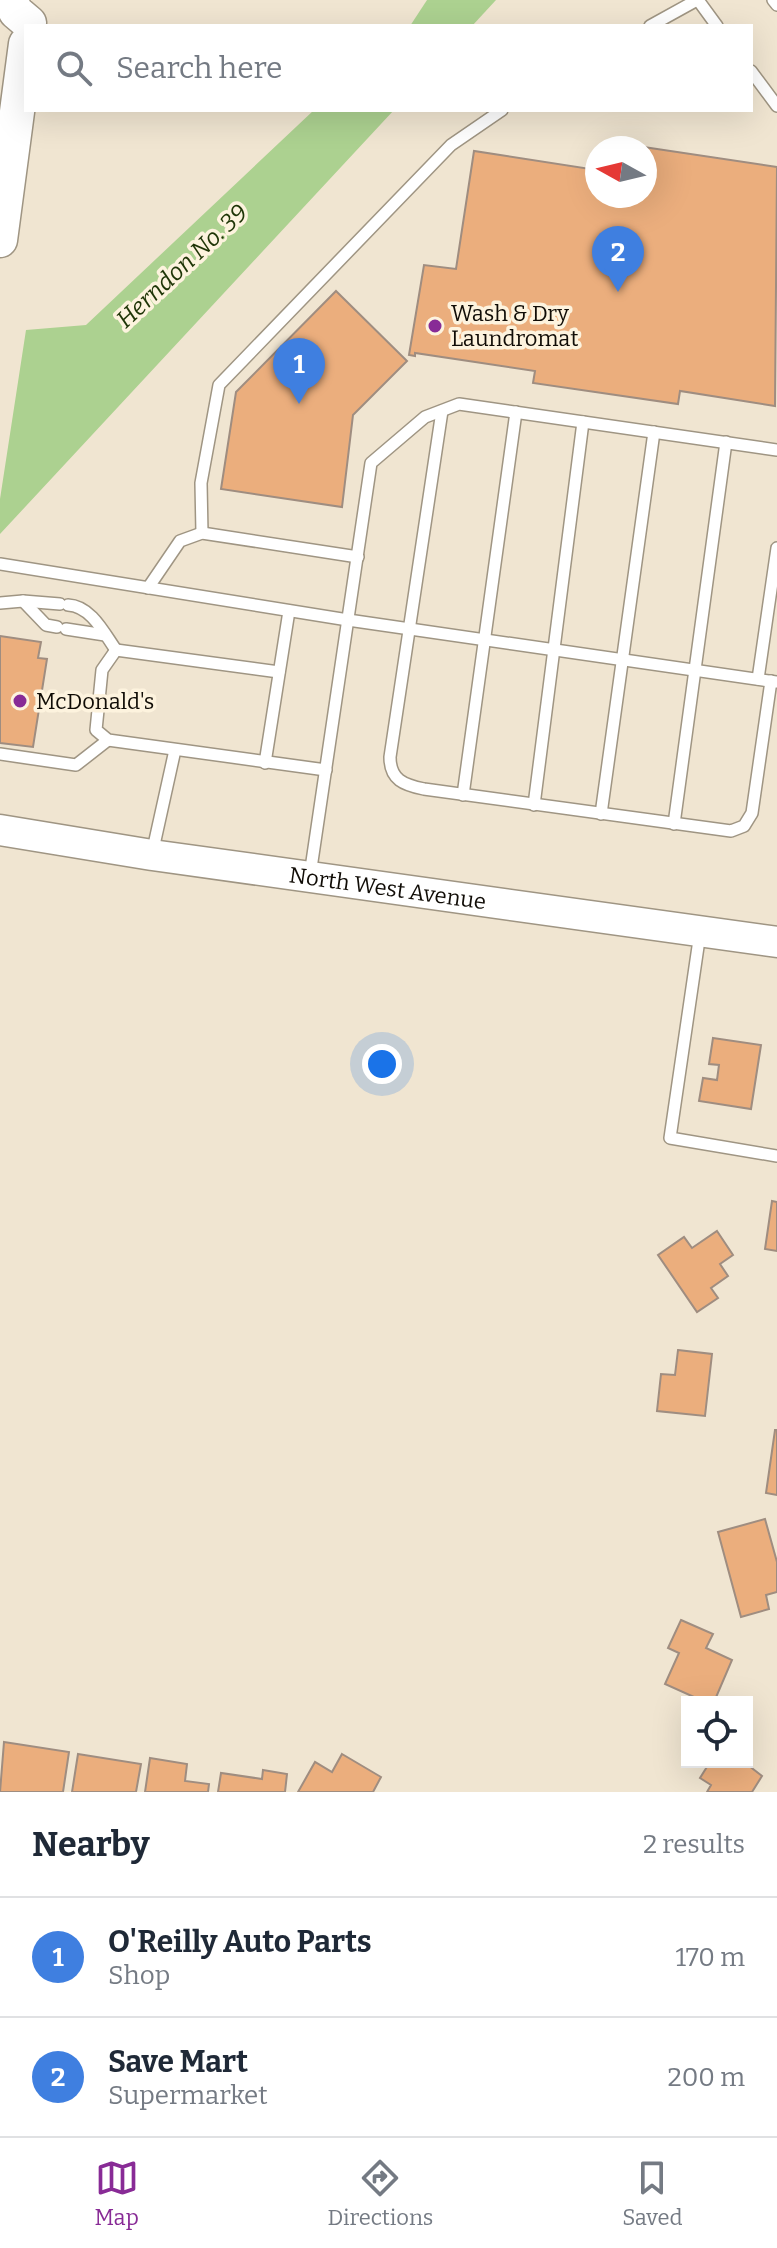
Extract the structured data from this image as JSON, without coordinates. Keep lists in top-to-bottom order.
{
  "streets": {
    "main road": ["North West Avenue"]
  },
  "water": ["Herndon No. 39"],
  "places": ["Wash & Dry Laundromat", "McDonald's"],
  "north": "left",
  "page": {
    "search": "Search here",
    "pins": ["2", "1"],
    "heading": ["Nearby", "2 results"],
    "list": [
      {
        "mark": "1",
        "name": "O'Reilly Auto Parts",
        "note": "Shop",
        "value": "170 m"
      },
      {
        "mark": "2",
        "name": "Save Mart",
        "note": "Supermarket",
        "value": "200 m"
      }
    ],
    "nav": ["Map", "Directions", "Saved"]
  }
}
